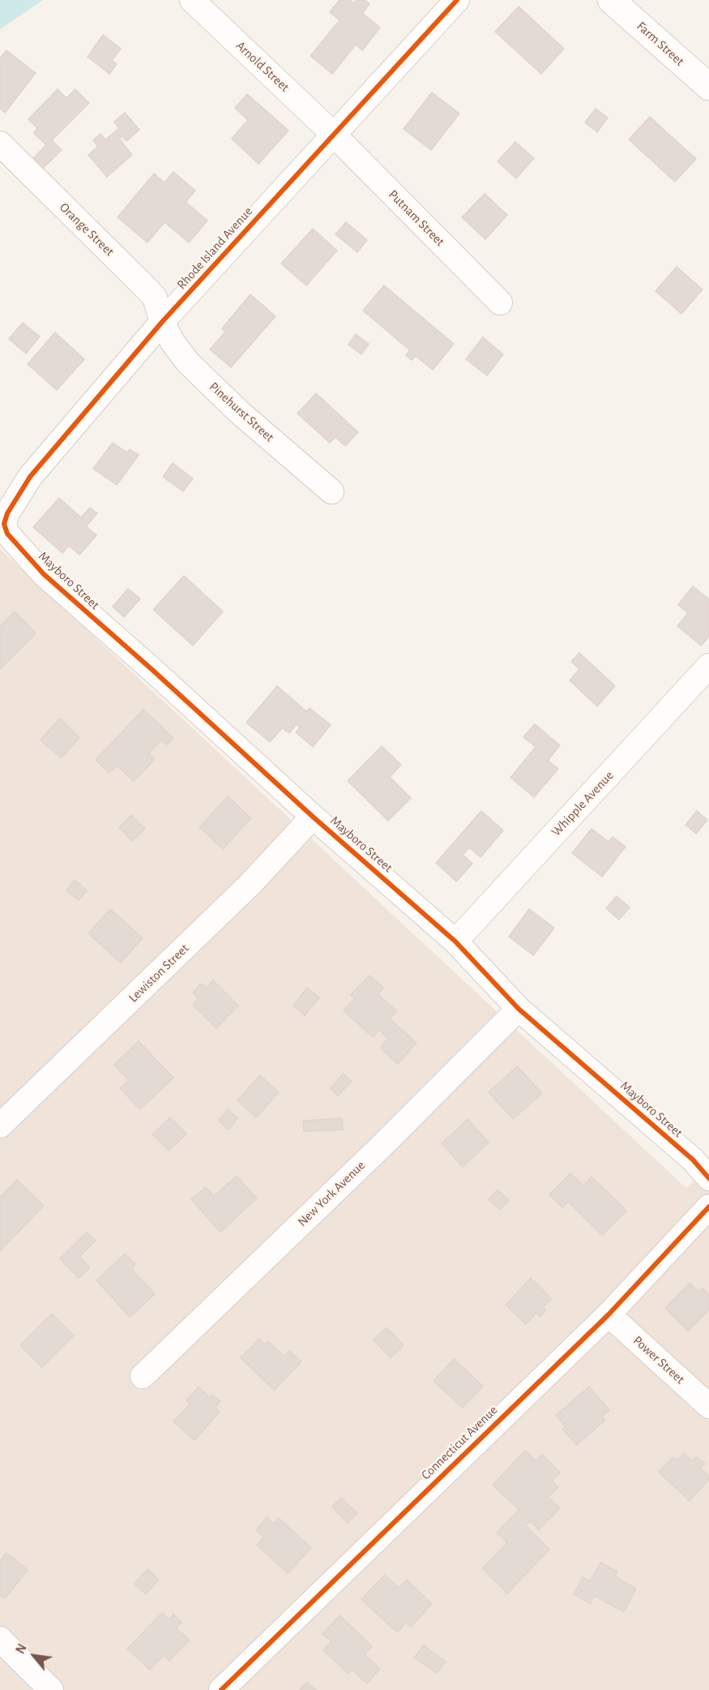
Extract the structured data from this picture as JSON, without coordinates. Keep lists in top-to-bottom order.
{
  "streets": {
    "street": [
      "Farm Street",
      "Arnold Street",
      "Putnam Street",
      "Orange Street",
      "Rhode Island Avenue",
      "Pinehurst Street",
      "Mayboro Street",
      "Whipple Avenue",
      "Lewiston Street",
      "New York Avenue",
      "Power Street",
      "Connecticut Avenue"
    ]
  },
  "crossings": [
    ["Arnold Street", "Putnam Street"],
    ["Arnold Street", "Rhode Island Avenue"],
    ["Putnam Street", "Rhode Island Avenue"],
    ["Orange Street", "Rhode Island Avenue"],
    ["Orange Street", "Pinehurst Street"],
    ["Rhode Island Avenue", "Pinehurst Street"],
    ["Rhode Island Avenue", "Mayboro Street"],
    ["Mayboro Street", "Whipple Avenue"],
    ["Mayboro Street", "Lewiston Street"],
    ["Mayboro Street", "New York Avenue"],
    ["Power Street", "Connecticut Avenue"]
  ],
  "north": "top left"
}
